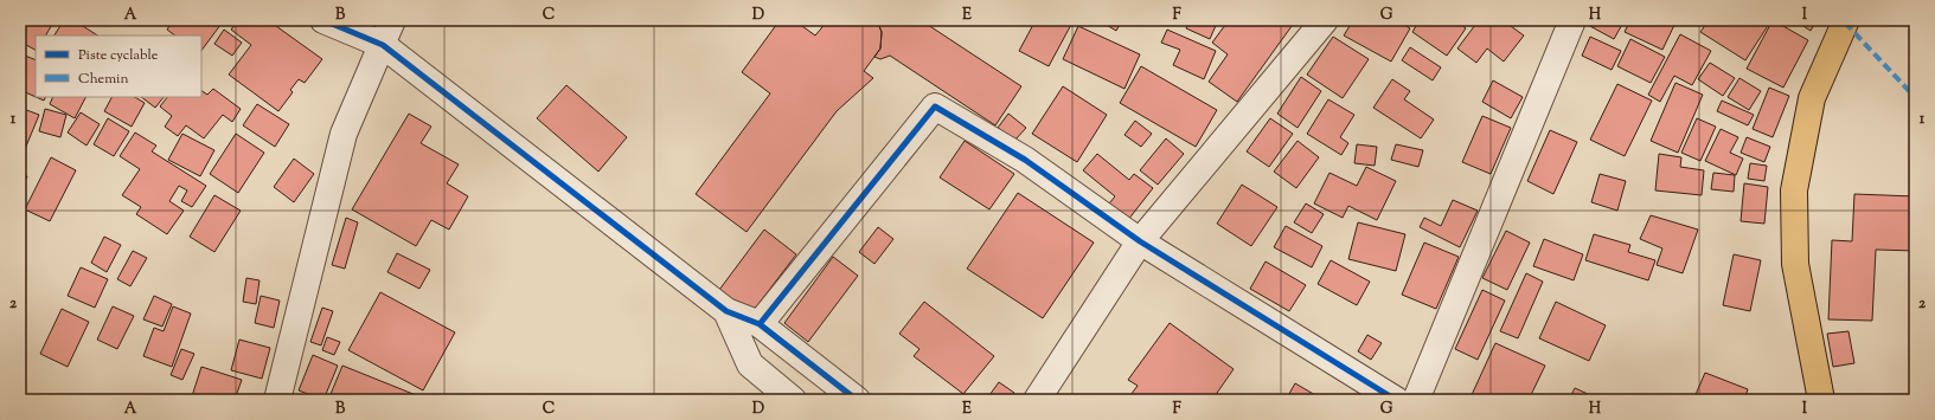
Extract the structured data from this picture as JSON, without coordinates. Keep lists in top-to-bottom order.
{
  "legend": ["Piste cyclable", "Chemin"],
  "grid": {
    "columns": [
      "A",
      "B",
      "C",
      "D",
      "E",
      "F",
      "G",
      "H",
      "I"
    ],
    "rows": ["1", "2"]
  }
}
